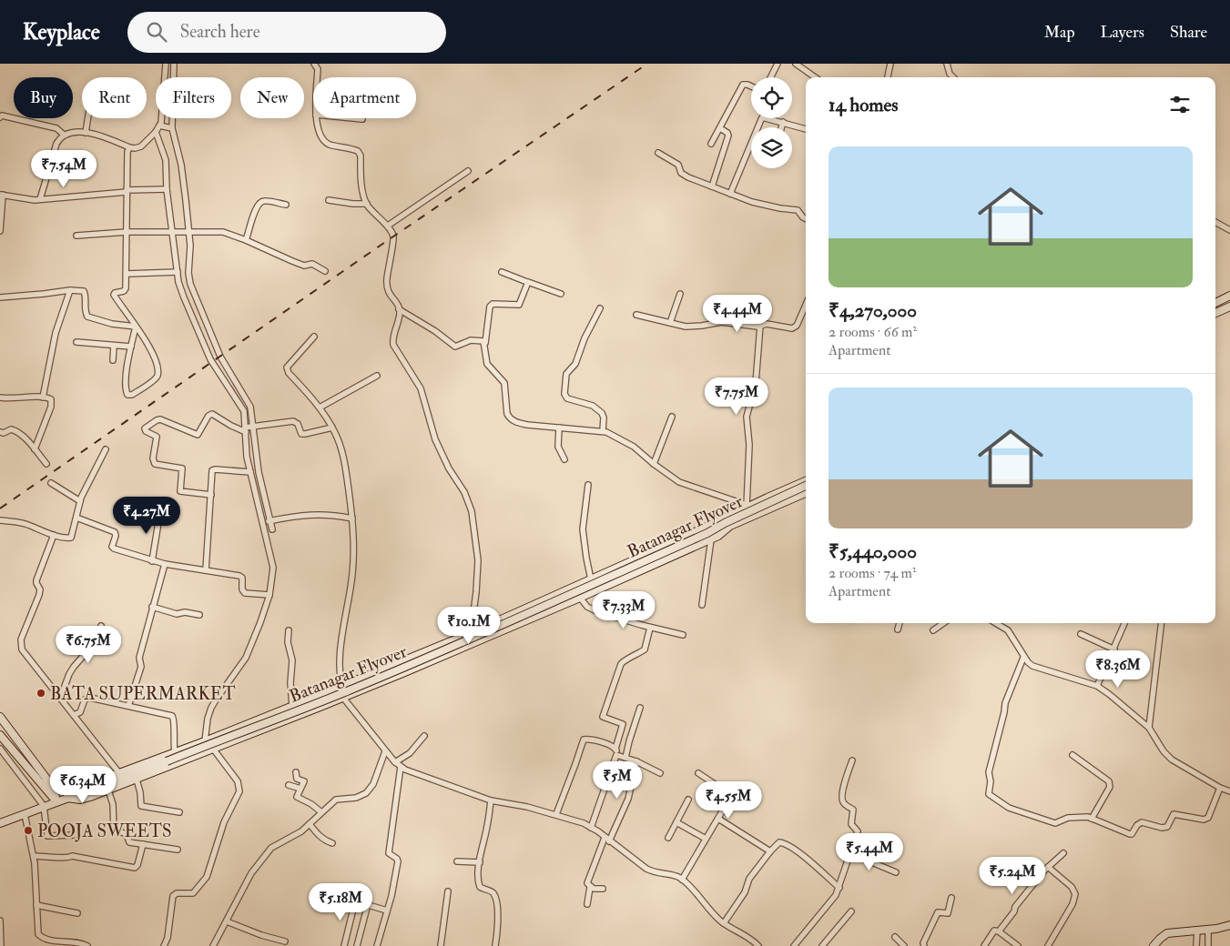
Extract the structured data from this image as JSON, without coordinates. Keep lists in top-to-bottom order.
{
  "streets": {
    "street": ["Batanagar Flyover"]
  },
  "places": ["BATA SUPERMARKET", "POOJA SWEETS"],
  "page": {
    "header": "Keyplace",
    "search": "Search here",
    "nav": ["Map", "Layers", "Share"],
    "chip": [
      "Buy",
      "Rent",
      "Filters",
      "New",
      "Apartment"
    ],
    "heading": "14 homes",
    "list": [
      {
        "name": "₹4,270,000",
        "note": "2 rooms · 66 m² · Apartment"
      },
      {
        "name": "₹5,440,000",
        "note": "2 rooms · 74 m² · Apartment"
      }
    ],
    "price": [
      "₹7.54M",
      "₹4.44M",
      "₹7.75M",
      "₹4.27M",
      "₹7.33M",
      "₹10.1M",
      "₹6.75M",
      "₹8.36M",
      "₹5M",
      "₹6.34M",
      "₹4.55M",
      "₹5.44M",
      "₹5.24M",
      "₹5.18M"
    ]
  }
}
